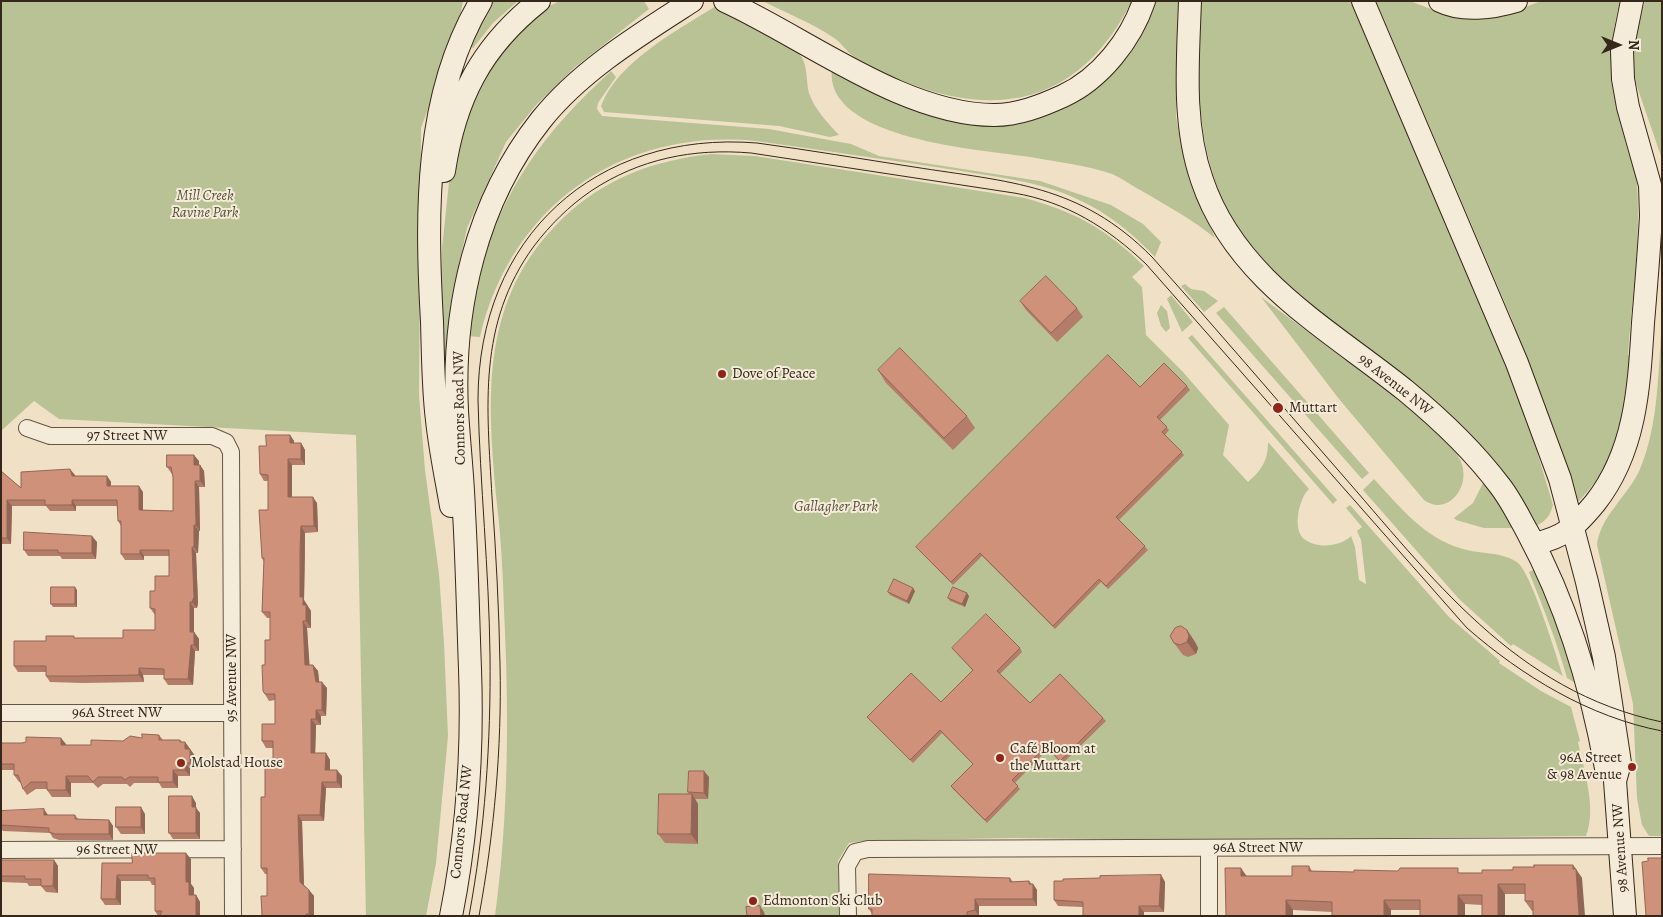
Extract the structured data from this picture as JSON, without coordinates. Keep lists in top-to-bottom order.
{
  "streets": {
    "main road": ["98 Avenue NW", "Connors Road NW"],
    "street": [
      "97 Street NW",
      "95 Avenue NW",
      "96A Street NW",
      "96 Street NW"
    ]
  },
  "crossings": [
    ["98 Avenue NW", "96A Street NW"],
    ["97 Street NW", "95 Avenue NW"],
    ["95 Avenue NW", "96A Street NW"],
    ["95 Avenue NW", "96 Street NW"]
  ],
  "parks": ["Mill Creek Ravine Park", "Gallagher Park"],
  "places": [
    "Dove of Peace",
    "Muttart",
    "Café Bloom at the Muttart",
    "Molstad House",
    "96A Street & 98 Avenue",
    "Edmonton Ski Club"
  ],
  "north": "right"
}
